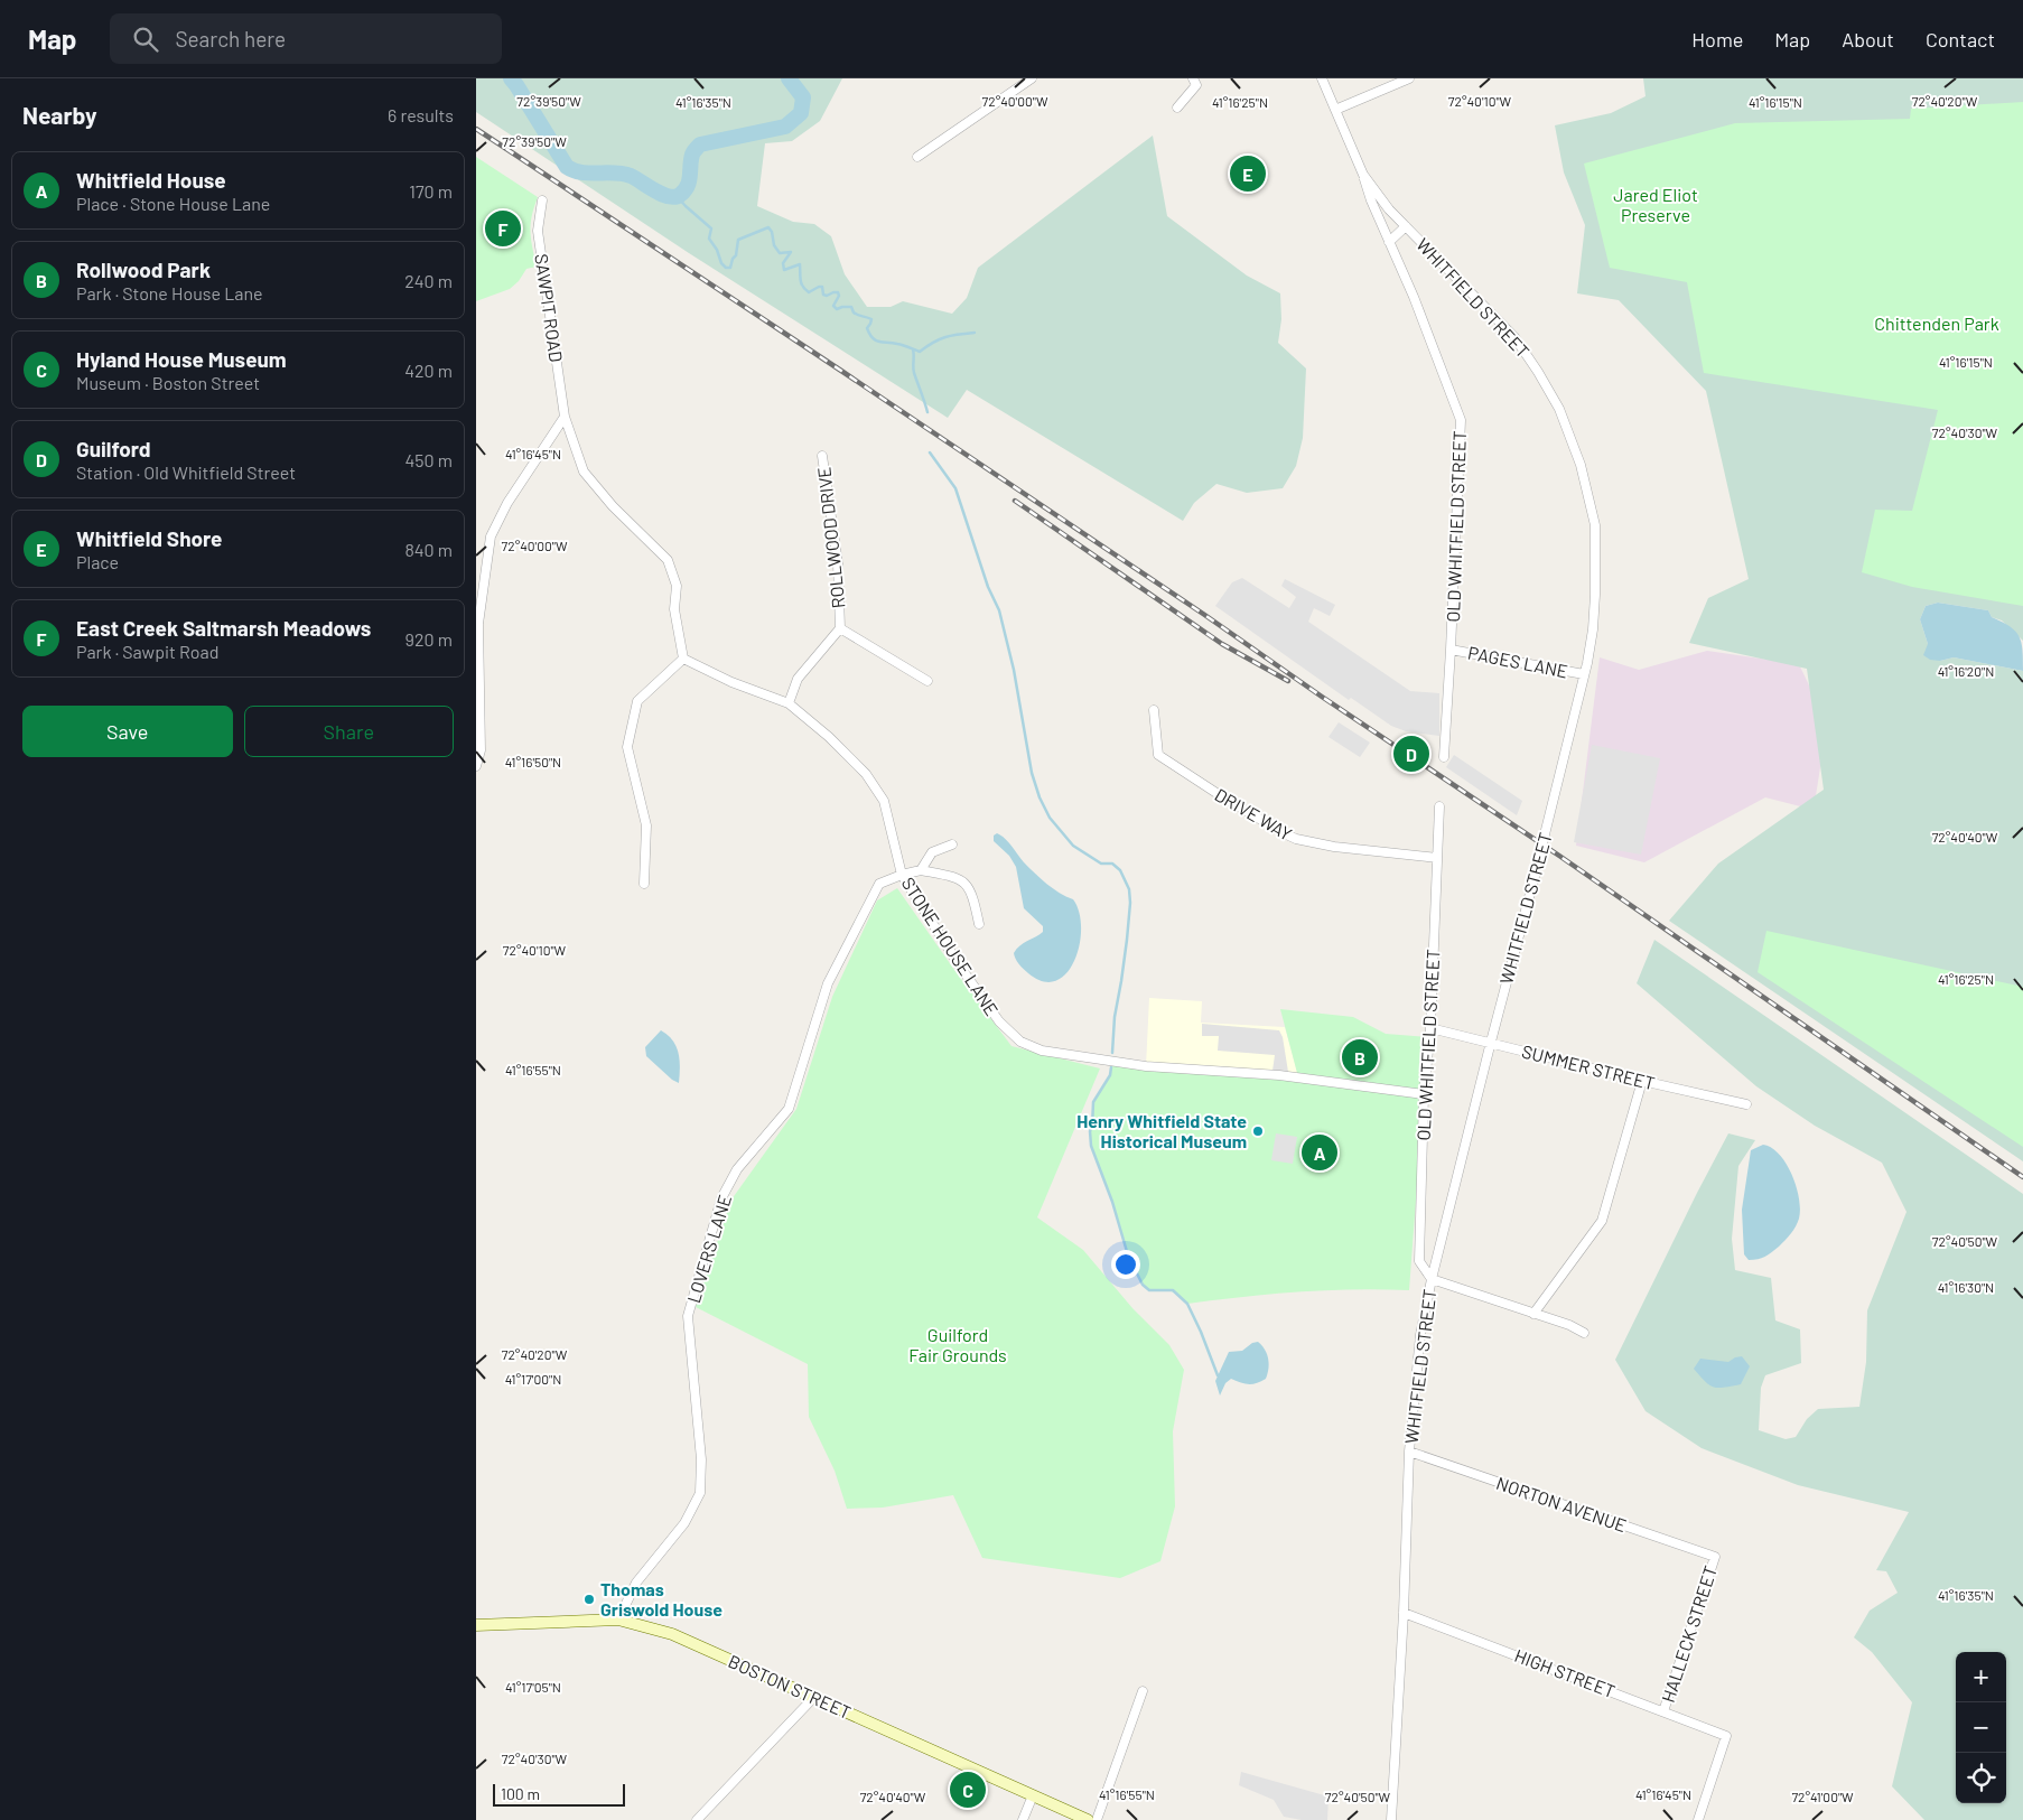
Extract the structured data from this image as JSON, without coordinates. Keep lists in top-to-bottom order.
{
  "streets": {
    "main road": ["BOSTON STREET"],
    "street": [
      "WHITFIELD STREET",
      "SAWPIT ROAD",
      "OLD WHITFIELD STREET",
      "ROLLWOOD DRIVE",
      "PAGES LANE",
      "DRIVE WAY",
      "STONE HOUSE LANE",
      "SUMMER STREET",
      "LOVERS LANE",
      "NORTON AVENUE",
      "HALLECK STREET",
      "HIGH STREET"
    ]
  },
  "crossings": [
    ["WHITFIELD STREET", "OLD WHITFIELD STREET"],
    ["WHITFIELD STREET", "PAGES LANE"],
    ["WHITFIELD STREET", "SUMMER STREET"],
    ["WHITFIELD STREET", "NORTON AVENUE"],
    ["WHITFIELD STREET", "HIGH STREET"],
    ["OLD WHITFIELD STREET", "PAGES LANE"],
    ["OLD WHITFIELD STREET", "DRIVE WAY"],
    ["OLD WHITFIELD STREET", "STONE HOUSE LANE"],
    ["OLD WHITFIELD STREET", "SUMMER STREET"],
    ["ROLLWOOD DRIVE", "STONE HOUSE LANE"],
    ["STONE HOUSE LANE", "LOVERS LANE"],
    ["LOVERS LANE", "BOSTON STREET"],
    ["NORTON AVENUE", "HALLECK STREET"],
    ["HALLECK STREET", "HIGH STREET"]
  ],
  "parks": ["Jared Eliot Preserve", "Chittenden Park", "Guilford Fair Grounds"],
  "places": ["Henry Whitfield State Historical Museum", "Thomas Griswold House"],
  "scale_bar": "100 m",
  "page": {
    "header": "Map",
    "search": "Search here",
    "nav": [
      "Home",
      "Map",
      "About",
      "Contact"
    ],
    "heading": ["Nearby", "6 results"],
    "list": [
      {
        "mark": "A",
        "name": "Whitfield House",
        "note": "Place · Stone House Lane",
        "value": "170 m"
      },
      {
        "mark": "B",
        "name": "Rollwood Park",
        "note": "Park · Stone House Lane",
        "value": "240 m"
      },
      {
        "mark": "C",
        "name": "Hyland House Museum",
        "note": "Museum · Boston Street",
        "value": "420 m"
      },
      {
        "mark": "D",
        "name": "Guilford",
        "note": "Station · Old Whitfield Street",
        "value": "450 m"
      },
      {
        "mark": "E",
        "name": "Whitfield Shore",
        "note": "Place",
        "value": "840 m"
      },
      {
        "mark": "F",
        "name": "East Creek Saltmarsh Meadows",
        "note": "Park · Sawpit Road",
        "value": "920 m"
      }
    ],
    "pins": [
      "E",
      "F",
      "D",
      "B",
      "A",
      "C"
    ],
    "buttons": ["Save", "Share"],
    "map_buttons": ["+", "−"],
    "scale": "100 m"
  },
  "coordinates": [
    "72°39'50\"W",
    "72°40'00\"W",
    "72°40'10\"W",
    "72°40'20\"W",
    "41°16'35\"N",
    "41°16'25\"N",
    "41°16'15\"N",
    "72°40'30\"W",
    "41°16'45\"N",
    "41°16'20\"N",
    "41°16'50\"N",
    "72°40'40\"W",
    "41°16'55\"N",
    "72°40'50\"W",
    "41°16'30\"N",
    "41°17'00\"N",
    "41°17'05\"N",
    "72°41'00\"W"
  ]
}
